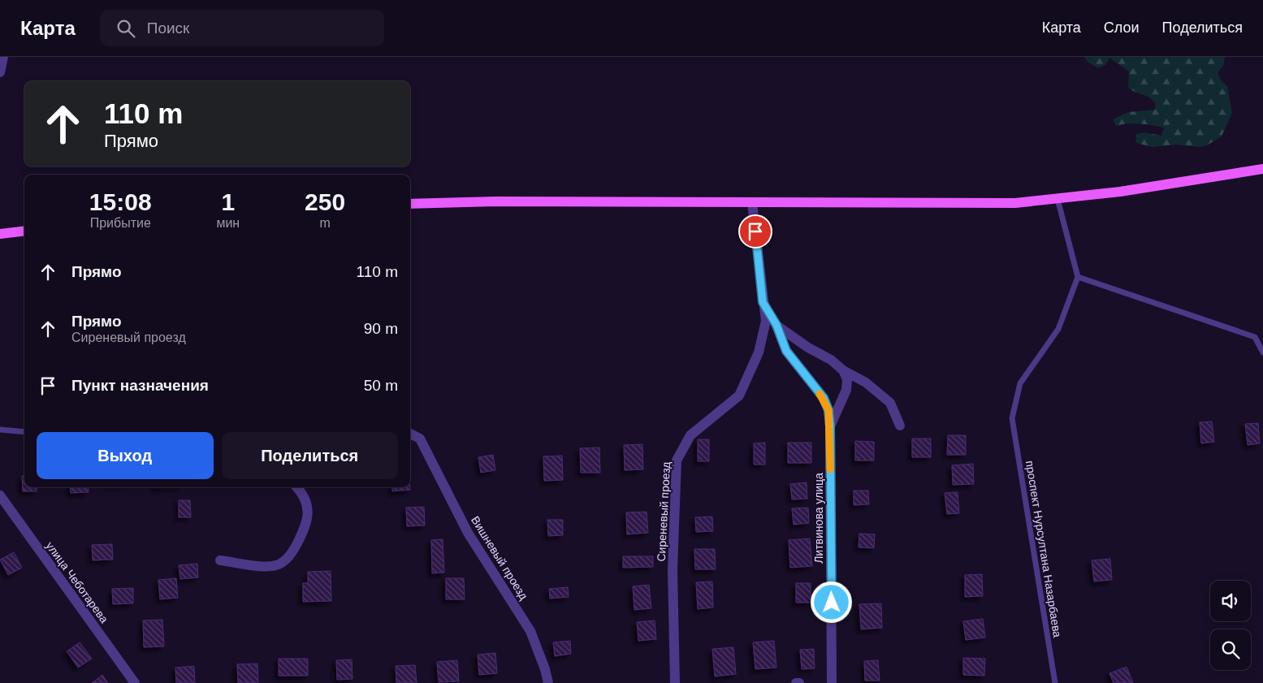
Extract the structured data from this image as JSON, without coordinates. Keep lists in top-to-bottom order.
{
  "streets": {
    "street": [
      "Сиреневый проезд",
      "Литвинова улица",
      "Вишневый проезд",
      "улица Чеботарева"
    ],
    "lane": ["проспект Нурсултана Назарбаева"]
  },
  "page": {
    "header": "Карта",
    "search": "Поиск",
    "nav": ["Карта", "Слои", "Поделиться"],
    "turn": ["110 m", "Прямо"],
    "eta": [
      "15:08",
      "Прибытие",
      "1",
      "мин",
      "250",
      "m"
    ],
    "list": [
      {
        "name": "Прямо",
        "value": "110 m"
      },
      {
        "name": "Прямо",
        "note": "Сиреневый проезд",
        "value": "90 m"
      },
      {
        "name": "Пункт назначения",
        "value": "50 m"
      }
    ],
    "buttons": ["Выход", "Поделиться"]
  }
}
